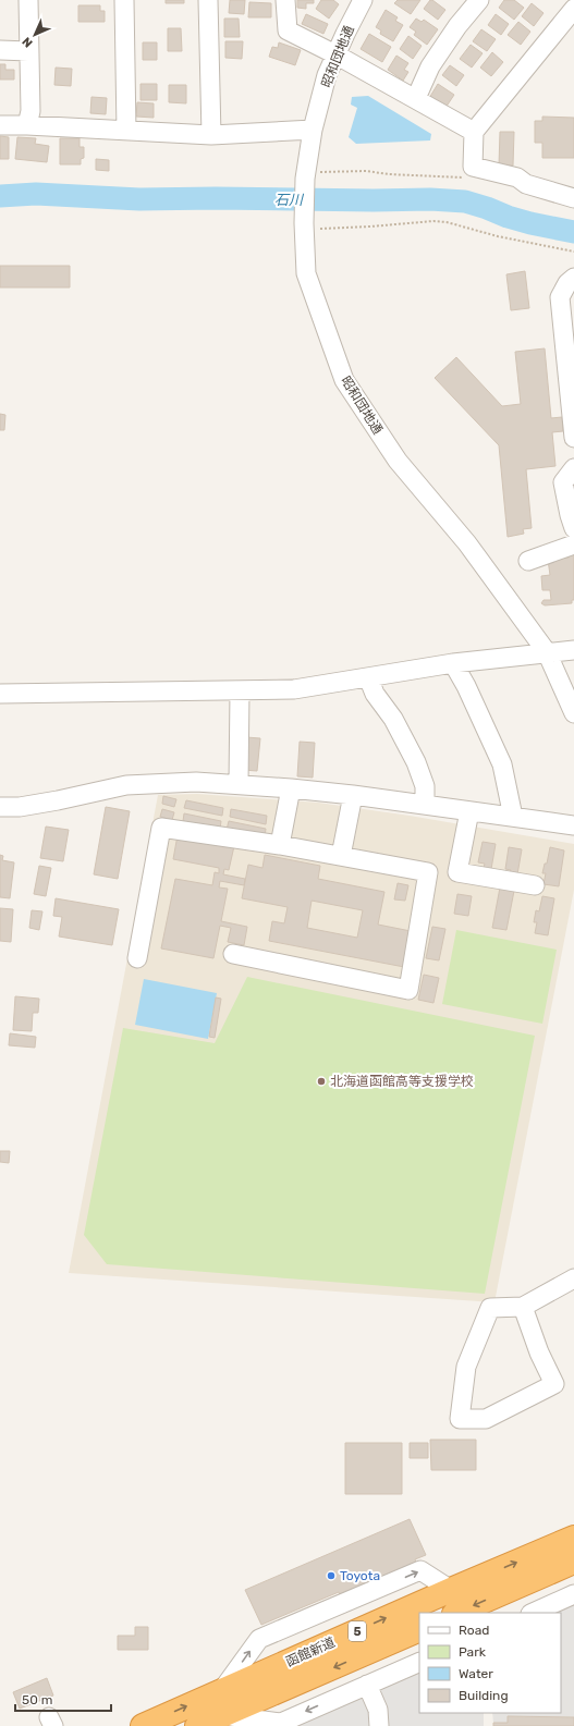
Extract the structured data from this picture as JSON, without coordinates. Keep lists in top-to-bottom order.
{
  "streets": {
    "highway": ["5", "函館新道"],
    "street": ["昭和団地通"]
  },
  "water": ["石川"],
  "places": ["北海道函館高等支援学校", "Toyota"],
  "legend": [
    "Road",
    "Park",
    "Water",
    "Building"
  ],
  "scale_bar": "50 m",
  "north": "bottom left"
}
